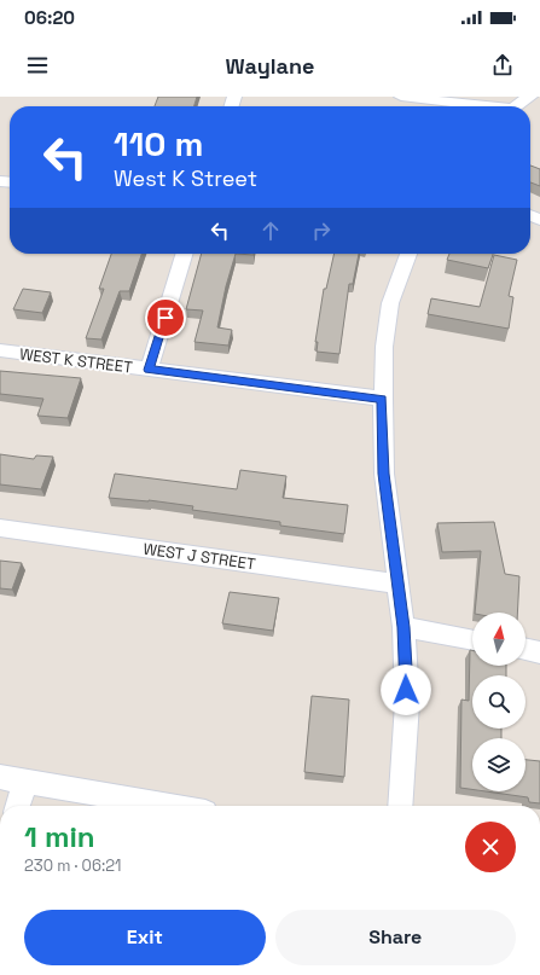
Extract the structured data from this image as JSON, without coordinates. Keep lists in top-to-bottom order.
{
  "streets": {
    "street": ["WEST K STREET", "WEST J STREET"]
  },
  "north": "top",
  "page": {
    "status": "06:20",
    "header": "Waylane",
    "turn": ["110 m", "West K Street"],
    "heading": ["1 min", "230 m · 06:21"],
    "buttons": ["Exit", "Share"]
  }
}
